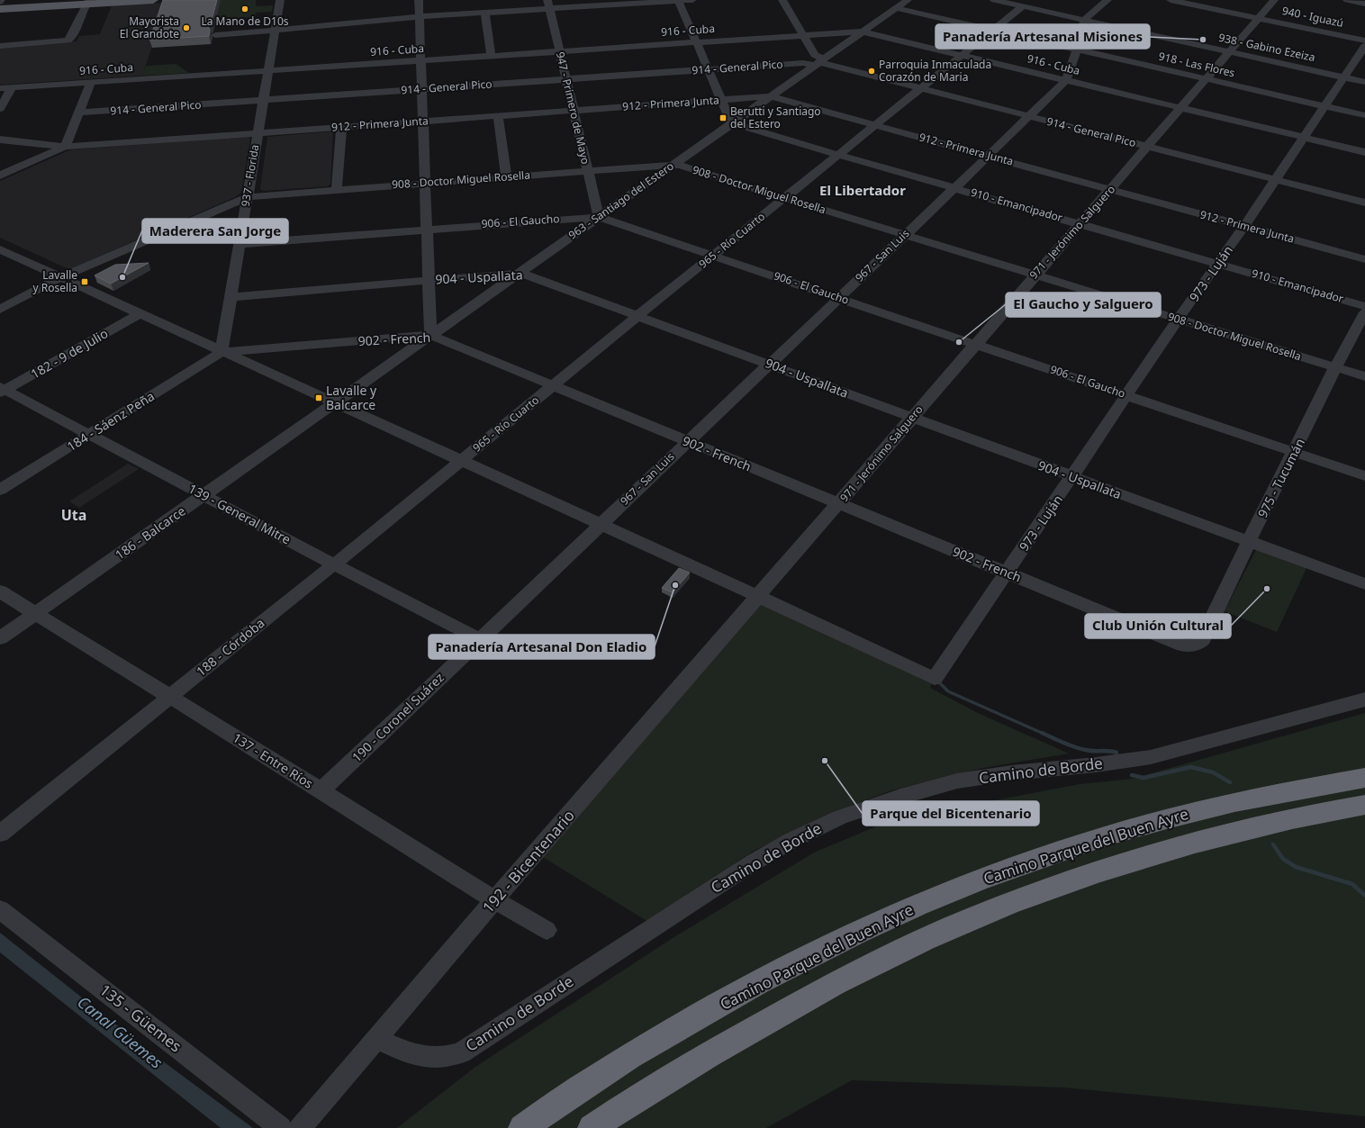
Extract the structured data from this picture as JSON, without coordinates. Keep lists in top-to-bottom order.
{
  "streets": {
    "highway": ["Camino Parque del Buen Ayre"],
    "street": [
      "940 - Iguazú",
      "916 - Cuba",
      "938 - Gabino Ezeiza",
      "918 - Las Flores",
      "914 - General Pico",
      "912 - Primera Junta",
      "947 - Primero de Mayo",
      "937 - Florida",
      "908 - Doctor Miguel Rosella",
      "963 - Santiago del Estero",
      "910 - Emancipador",
      "906 - El Gaucho",
      "971 - Jerónimo Salguero",
      "965 - Río Cuarto",
      "967 - San Luis",
      "973 - Luján",
      "904 - Uspallata",
      "902 - French",
      "182 - 9 de Julio",
      "184 - Sáenz Peña",
      "975 - Tucumán",
      "139 - General Mitre",
      "186 - Balcarce",
      "188 - Córdoba",
      "190 - Coronel Suárez",
      "137 - Entre Ríos",
      "Camino de Borde",
      "192 - Bicentenario",
      "135 - Güemes"
    ]
  },
  "crossings": [
    ["940 - Iguazú", "971 - Jerónimo Salguero"],
    ["916 - Cuba", "947 - Primero de Mayo"],
    ["916 - Cuba", "937 - Florida"],
    ["916 - Cuba", "963 - Santiago del Estero"],
    ["916 - Cuba", "971 - Jerónimo Salguero"],
    ["916 - Cuba", "965 - Río Cuarto"],
    ["916 - Cuba", "967 - San Luis"],
    ["916 - Cuba", "973 - Luján"],
    ["938 - Gabino Ezeiza", "971 - Jerónimo Salguero"],
    ["938 - Gabino Ezeiza", "965 - Río Cuarto"],
    ["938 - Gabino Ezeiza", "967 - San Luis"],
    ["938 - Gabino Ezeiza", "973 - Luján"],
    ["918 - Las Flores", "963 - Santiago del Estero"],
    ["918 - Las Flores", "971 - Jerónimo Salguero"],
    ["918 - Las Flores", "965 - Río Cuarto"],
    ["918 - Las Flores", "967 - San Luis"],
    ["918 - Las Flores", "973 - Luján"],
    ["914 - General Pico", "947 - Primero de Mayo"],
    ["914 - General Pico", "937 - Florida"],
    ["914 - General Pico", "963 - Santiago del Estero"],
    ["914 - General Pico", "971 - Jerónimo Salguero"],
    ["914 - General Pico", "965 - Río Cuarto"],
    ["914 - General Pico", "967 - San Luis"],
    ["914 - General Pico", "973 - Luján"],
    ["912 - Primera Junta", "947 - Primero de Mayo"],
    ["912 - Primera Junta", "937 - Florida"],
    ["912 - Primera Junta", "963 - Santiago del Estero"],
    ["912 - Primera Junta", "971 - Jerónimo Salguero"],
    ["912 - Primera Junta", "965 - Río Cuarto"],
    ["912 - Primera Junta", "967 - San Luis"],
    ["912 - Primera Junta", "973 - Luján"],
    ["947 - Primero de Mayo", "908 - Doctor Miguel Rosella"],
    ["947 - Primero de Mayo", "963 - Santiago del Estero"],
    ["947 - Primero de Mayo", "906 - El Gaucho"],
    ["937 - Florida", "908 - Doctor Miguel Rosella"],
    ["937 - Florida", "906 - El Gaucho"],
    ["937 - Florida", "904 - Uspallata"],
    ["937 - Florida", "902 - French"],
    ["937 - Florida", "184 - Sáenz Peña"],
    ["908 - Doctor Miguel Rosella", "963 - Santiago del Estero"],
    ["908 - Doctor Miguel Rosella", "971 - Jerónimo Salguero"],
    ["908 - Doctor Miguel Rosella", "965 - Río Cuarto"],
    ["908 - Doctor Miguel Rosella", "967 - San Luis"],
    ["908 - Doctor Miguel Rosella", "973 - Luján"],
    ["908 - Doctor Miguel Rosella", "975 - Tucumán"],
    ["963 - Santiago del Estero", "910 - Emancipador"],
    ["963 - Santiago del Estero", "906 - El Gaucho"],
    ["963 - Santiago del Estero", "904 - Uspallata"],
    ["963 - Santiago del Estero", "902 - French"],
    ["963 - Santiago del Estero", "186 - Balcarce"],
    ["910 - Emancipador", "971 - Jerónimo Salguero"],
    ["910 - Emancipador", "965 - Río Cuarto"],
    ["910 - Emancipador", "967 - San Luis"],
    ["910 - Emancipador", "973 - Luján"],
    ["906 - El Gaucho", "971 - Jerónimo Salguero"],
    ["906 - El Gaucho", "965 - Río Cuarto"],
    ["906 - El Gaucho", "967 - San Luis"],
    ["906 - El Gaucho", "973 - Luján"],
    ["906 - El Gaucho", "975 - Tucumán"],
    ["971 - Jerónimo Salguero", "973 - Luján"],
    ["971 - Jerónimo Salguero", "904 - Uspallata"],
    ["971 - Jerónimo Salguero", "902 - French"],
    ["971 - Jerónimo Salguero", "192 - Bicentenario"],
    ["965 - Río Cuarto", "904 - Uspallata"],
    ["965 - Río Cuarto", "902 - French"],
    ["965 - Río Cuarto", "188 - Córdoba"],
    ["967 - San Luis", "904 - Uspallata"],
    ["967 - San Luis", "902 - French"],
    ["967 - San Luis", "190 - Coronel Suárez"],
    ["973 - Luján", "904 - Uspallata"],
    ["973 - Luján", "902 - French"],
    ["973 - Luján", "192 - Bicentenario"],
    ["904 - Uspallata", "975 - Tucumán"],
    ["902 - French", "184 - Sáenz Peña"],
    ["902 - French", "975 - Tucumán"],
    ["182 - 9 de Julio", "139 - General Mitre"],
    ["184 - Sáenz Peña", "139 - General Mitre"],
    ["139 - General Mitre", "186 - Balcarce"],
    ["139 - General Mitre", "188 - Córdoba"],
    ["139 - General Mitre", "190 - Coronel Suárez"],
    ["186 - Balcarce", "137 - Entre Ríos"],
    ["188 - Córdoba", "137 - Entre Ríos"],
    ["190 - Coronel Suárez", "137 - Entre Ríos"],
    ["137 - Entre Ríos", "192 - Bicentenario"],
    ["Camino de Borde", "192 - Bicentenario"]
  ],
  "districts": ["El Libertador", "Uta"],
  "water": ["Canal Güemes"],
  "places": {
    "other": [
      "La Mano de D10s",
      "Mayorista El Grandote",
      "Panadería Artesanal Misiones",
      "Parroquia Inmaculada Corazón de Maria",
      "Maderera San Jorge",
      "El Gaucho y Salguero",
      "Panadería Artesanal Don Eladio",
      "Club Unión Cultural",
      "Parque del Bicentenario"
    ],
    "transit": ["Berutti y Santiago del Estero", "Lavalle y Rosella", "Lavalle y Balcarce"]
  }
}
